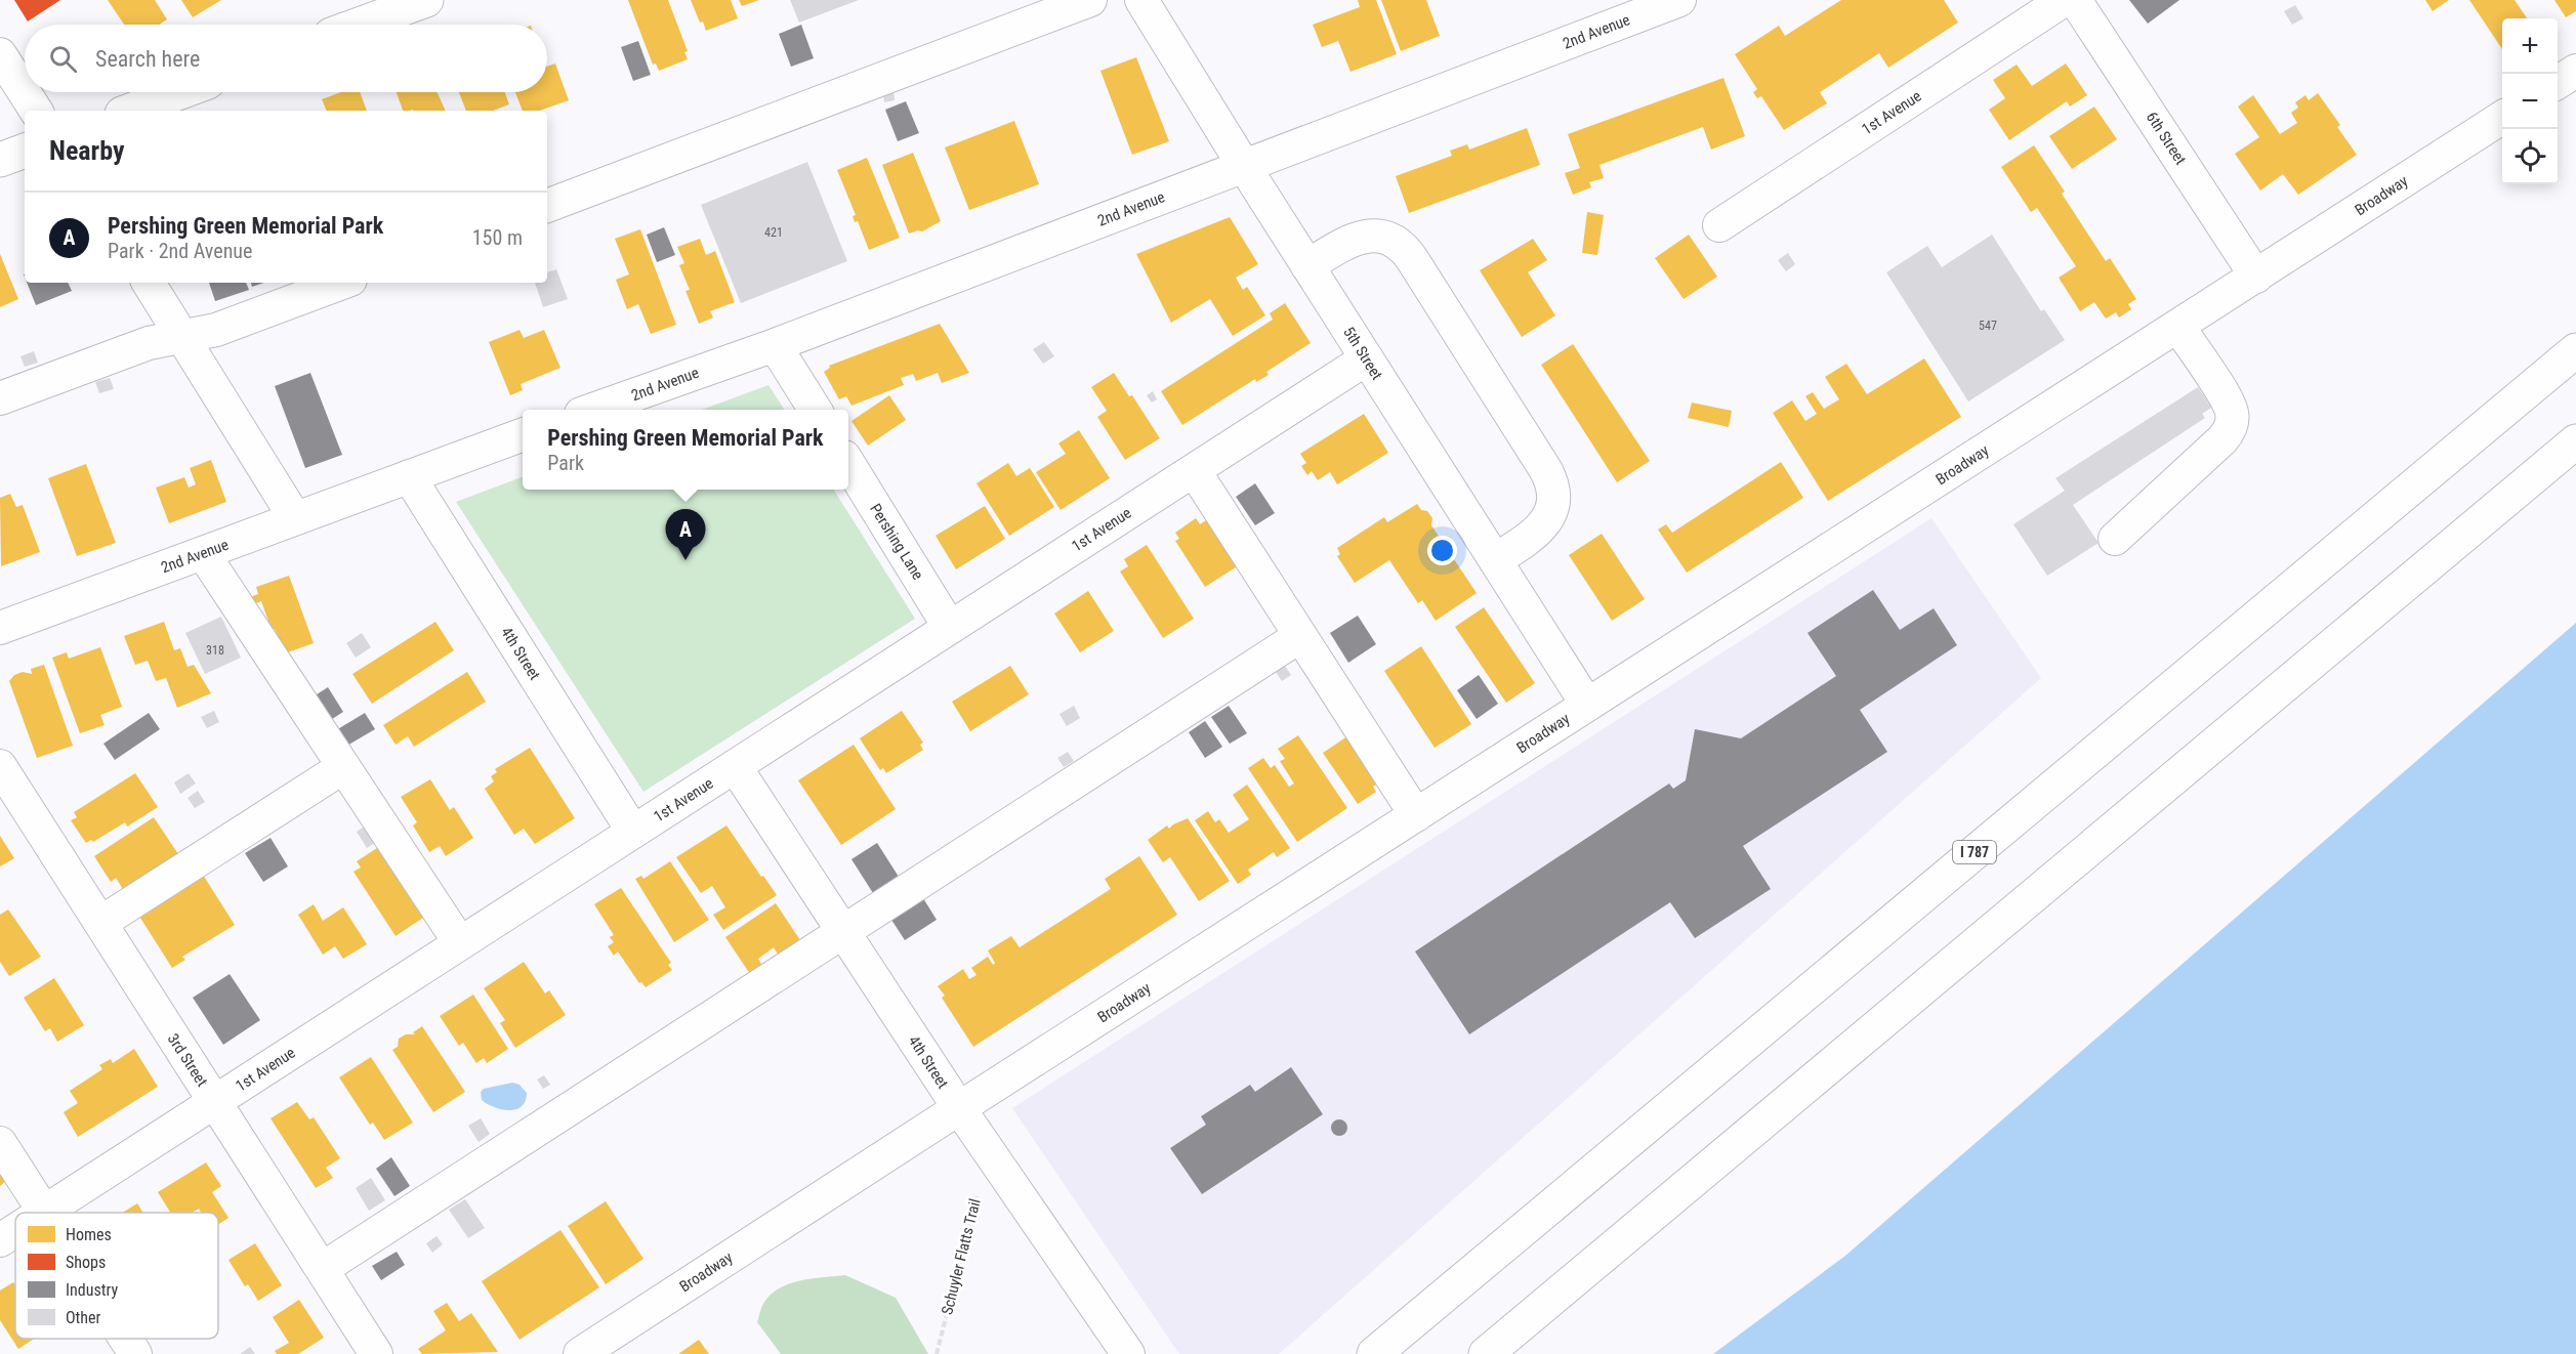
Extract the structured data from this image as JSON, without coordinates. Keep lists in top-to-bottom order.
{
  "streets": {
    "main road": ["I 787"],
    "street": [
      "2nd Avenue",
      "1st Avenue",
      "6th Street",
      "Broadway",
      "5th Street",
      "Pershing Lane",
      "4th Street",
      "3rd Street"
    ],
    "path": ["Schuyler Flatts Trail"]
  },
  "crossings": [
    ["2nd Avenue", "5th Street"],
    ["2nd Avenue", "4th Street"],
    ["1st Avenue", "5th Street"],
    ["1st Avenue", "Pershing Lane"],
    ["1st Avenue", "4th Street"],
    ["1st Avenue", "3rd Street"],
    ["6th Street", "Broadway"],
    ["Broadway", "5th Street"],
    ["Broadway", "4th Street"],
    ["4th Street", "Schuyler Flatts Trail"]
  ],
  "house_numbers": ["421", "547", "318"],
  "legend": [
    "Homes",
    "Shops",
    "Industry",
    "Other"
  ],
  "page": {
    "map_buttons": ["+", "−"],
    "search": "Search here",
    "heading": "Nearby",
    "list": [
      {
        "mark": "A",
        "name": "Pershing Green Memorial Park",
        "note": "Park · 2nd Avenue",
        "value": "150 m"
      }
    ],
    "popup": ["Pershing Green Memorial Park", "Park"],
    "pins": "A"
  }
}
